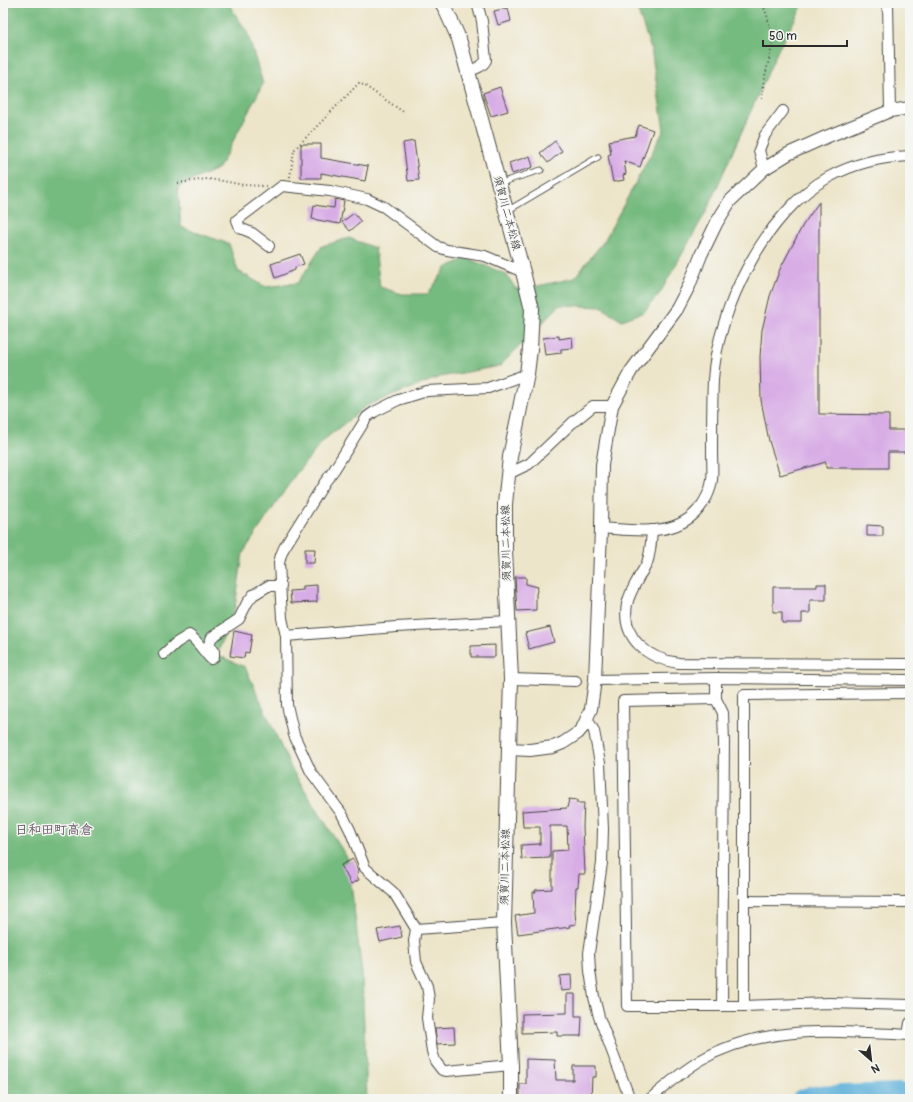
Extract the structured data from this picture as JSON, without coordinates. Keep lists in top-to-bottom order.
{
  "streets": {
    "main road": ["須賀川二本松線"]
  },
  "districts": ["日和田町高倉"],
  "scale_bar": "50 m",
  "north": "bottom right"
}
